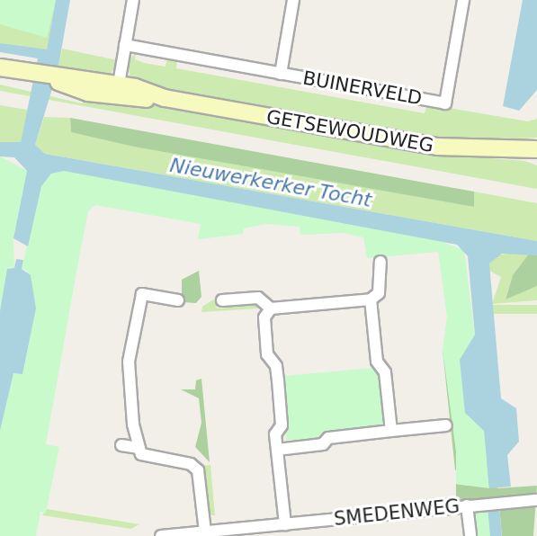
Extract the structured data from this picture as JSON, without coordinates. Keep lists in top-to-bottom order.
{
  "streets": {
    "main road": ["GETSEWOUDWEG"],
    "street": ["BUINERVELD", "SMEDENWEG"]
  },
  "water": ["Nieuwerkerker Tocht"]
}
